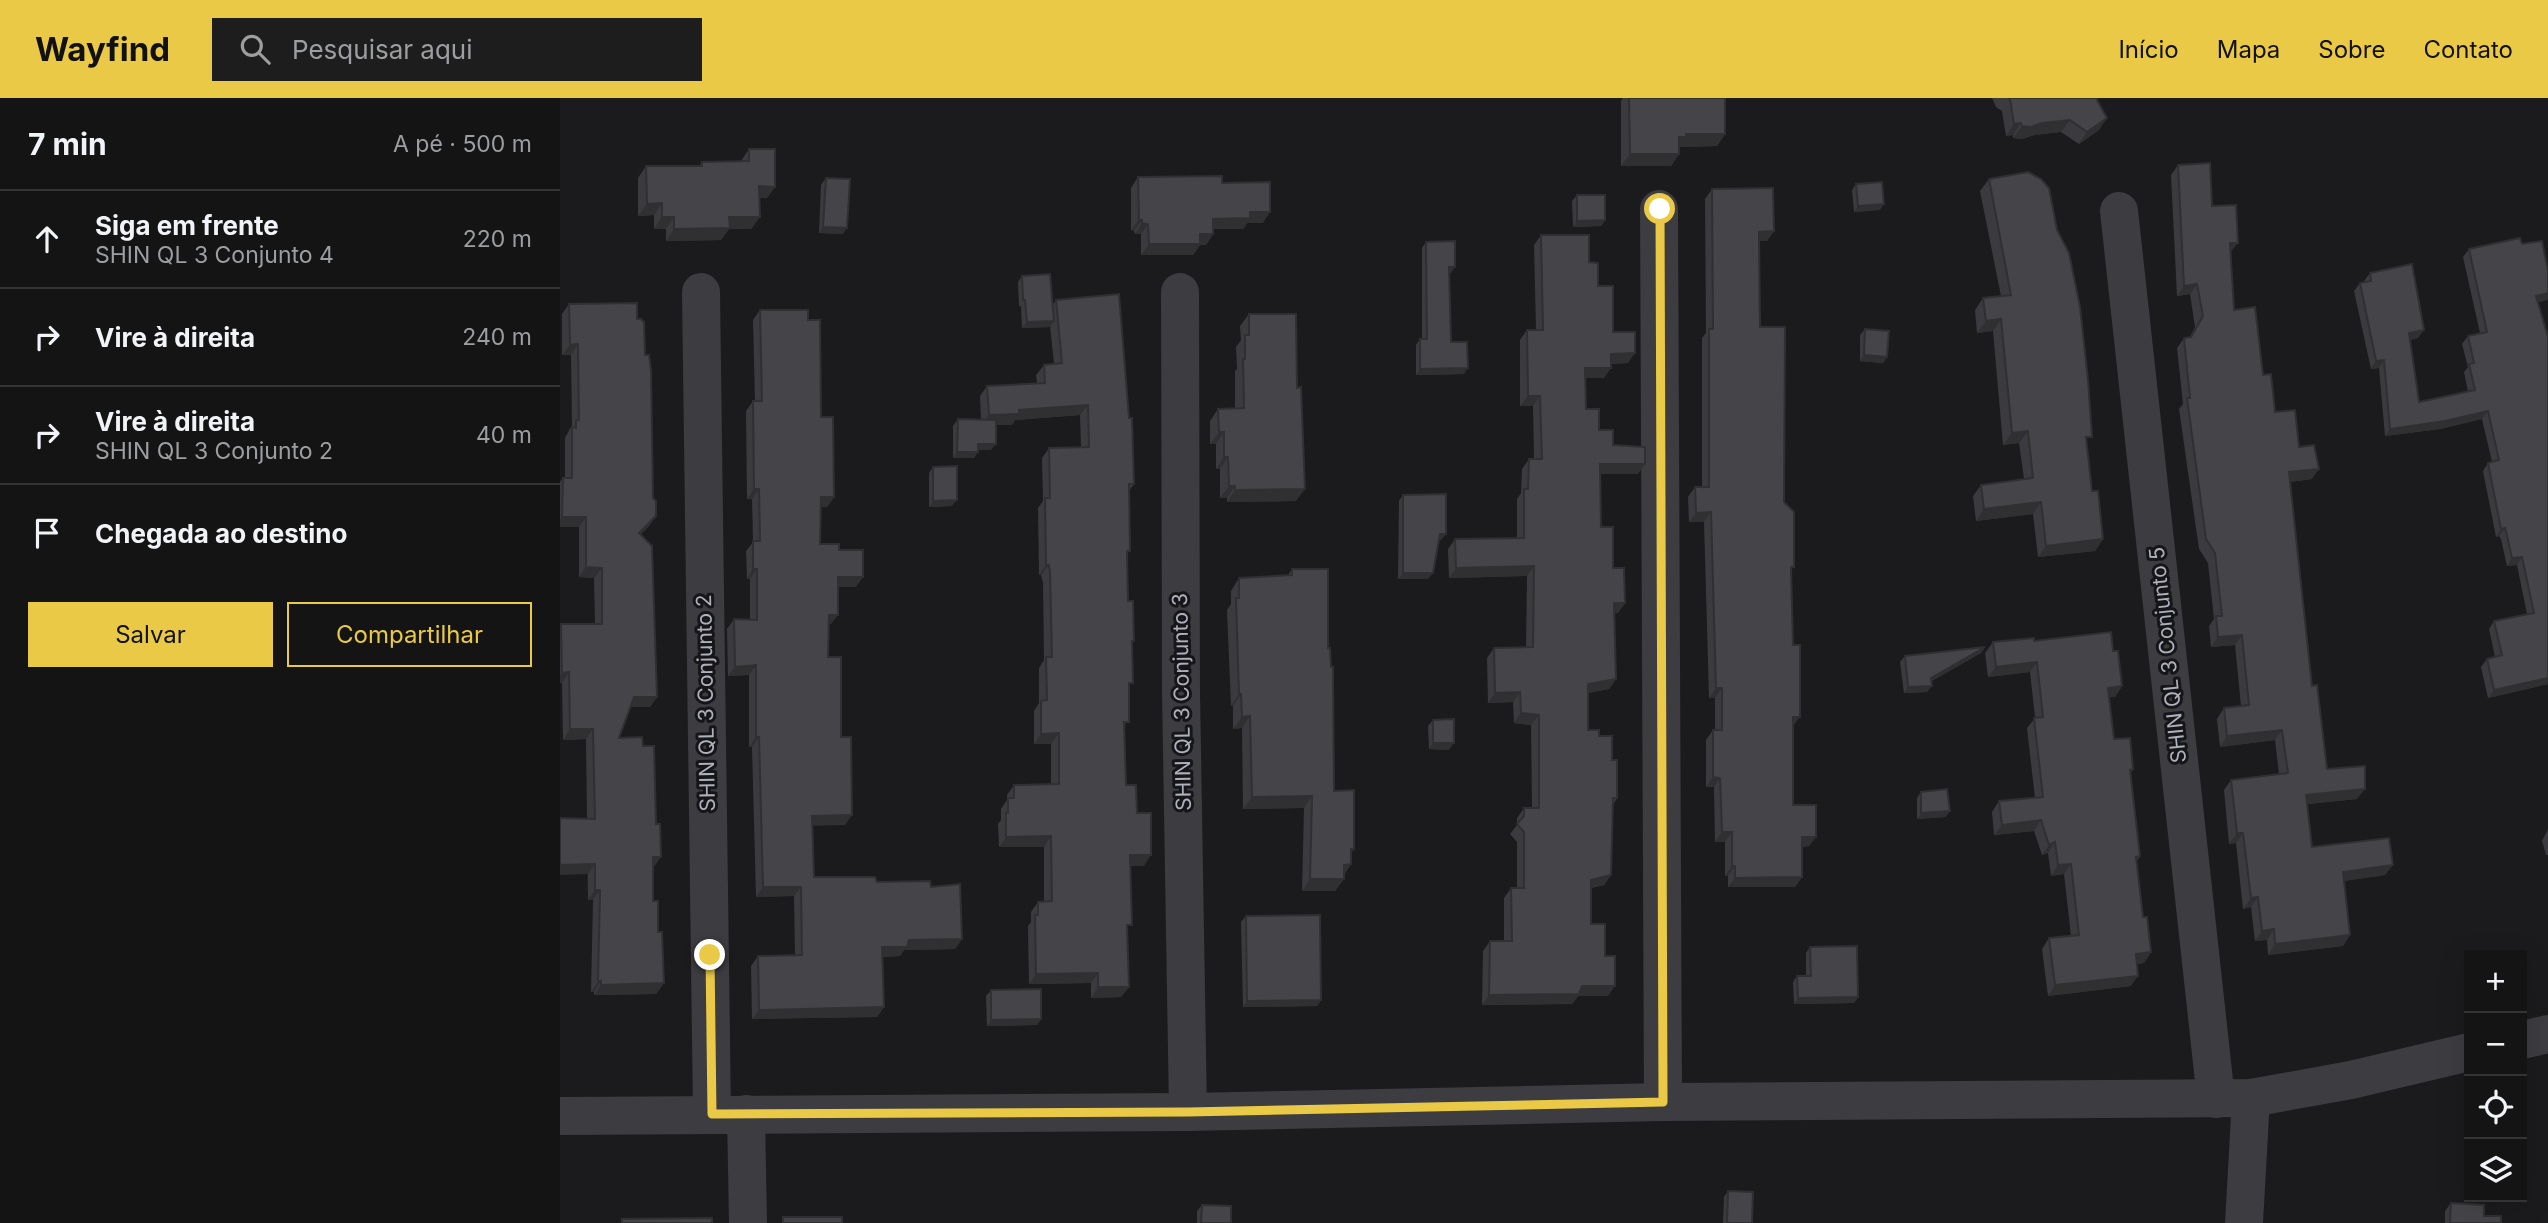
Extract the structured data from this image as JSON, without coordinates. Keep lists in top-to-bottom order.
{
  "streets": {
    "street": ["SHIN QL 3 Conjunto 5", "SHIN QL 3 Conjunto 3", "SHIN QL 3 Conjunto 2"]
  },
  "page": {
    "header": "Wayfind",
    "search": "Pesquisar aqui",
    "nav": [
      "Início",
      "Mapa",
      "Sobre",
      "Contato"
    ],
    "heading": ["7 min", "A pé · 500 m"],
    "list": [
      ["Siga em frente", "SHIN QL 3 Conjunto 4", "220 m"],
      ["Vire à direita", "240 m"],
      ["Vire à direita", "SHIN QL 3 Conjunto 2", "40 m"],
      "Chegada ao destino"
    ],
    "buttons": ["Salvar", "Compartilhar"],
    "map_buttons": ["+", "−"]
  }
}
